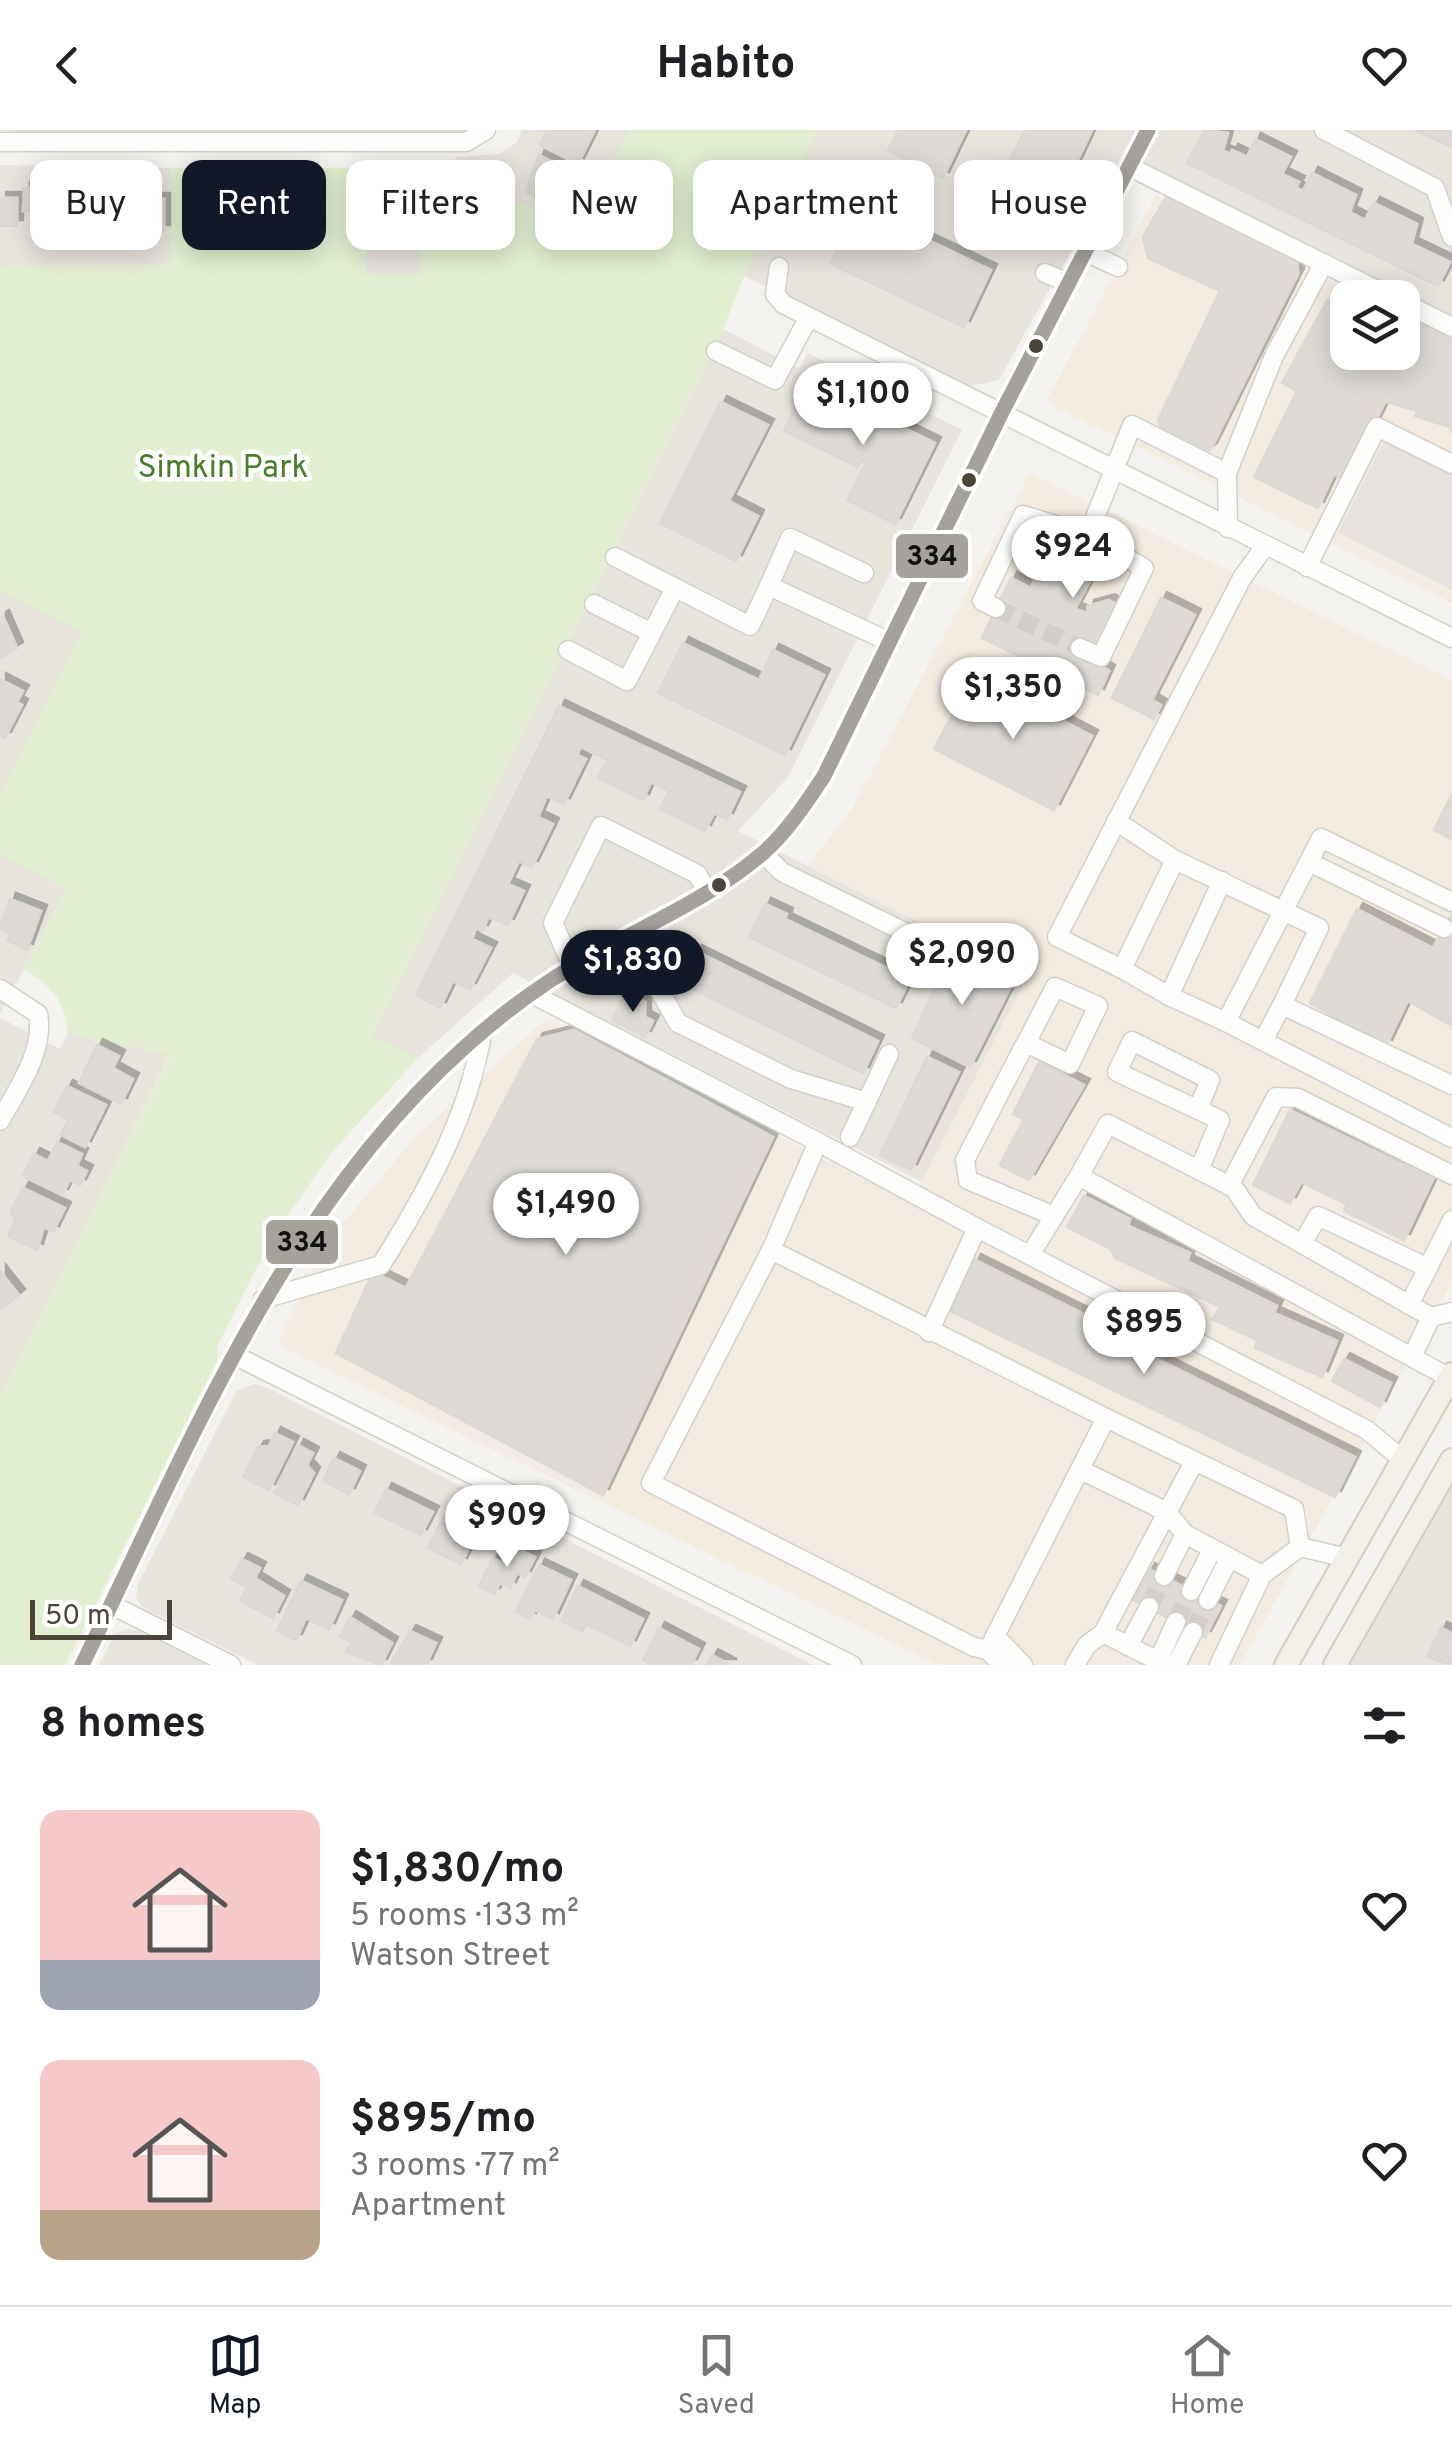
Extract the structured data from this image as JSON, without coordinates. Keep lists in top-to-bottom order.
{
  "parks": ["Simkin Park"],
  "lines": ["transit line 334"],
  "scale_bar": "50 m",
  "page": {
    "header": "Habito",
    "chip": [
      "Buy",
      "Rent",
      "Filters",
      "New",
      "Apartment",
      "House"
    ],
    "price": [
      "$1,100",
      "$924",
      "$1,350",
      "$2,090",
      "$1,830",
      "$1,490",
      "$895",
      "$909"
    ],
    "scale": "50 m",
    "heading": "8 homes",
    "list": [
      {
        "name": "$1,830/mo",
        "note": "5 rooms · 133 m² · Watson Street"
      },
      {
        "name": "$895/mo",
        "note": "3 rooms · 77 m² · Apartment"
      }
    ],
    "tabs": ["Map", "Saved", "Home"]
  }
}
